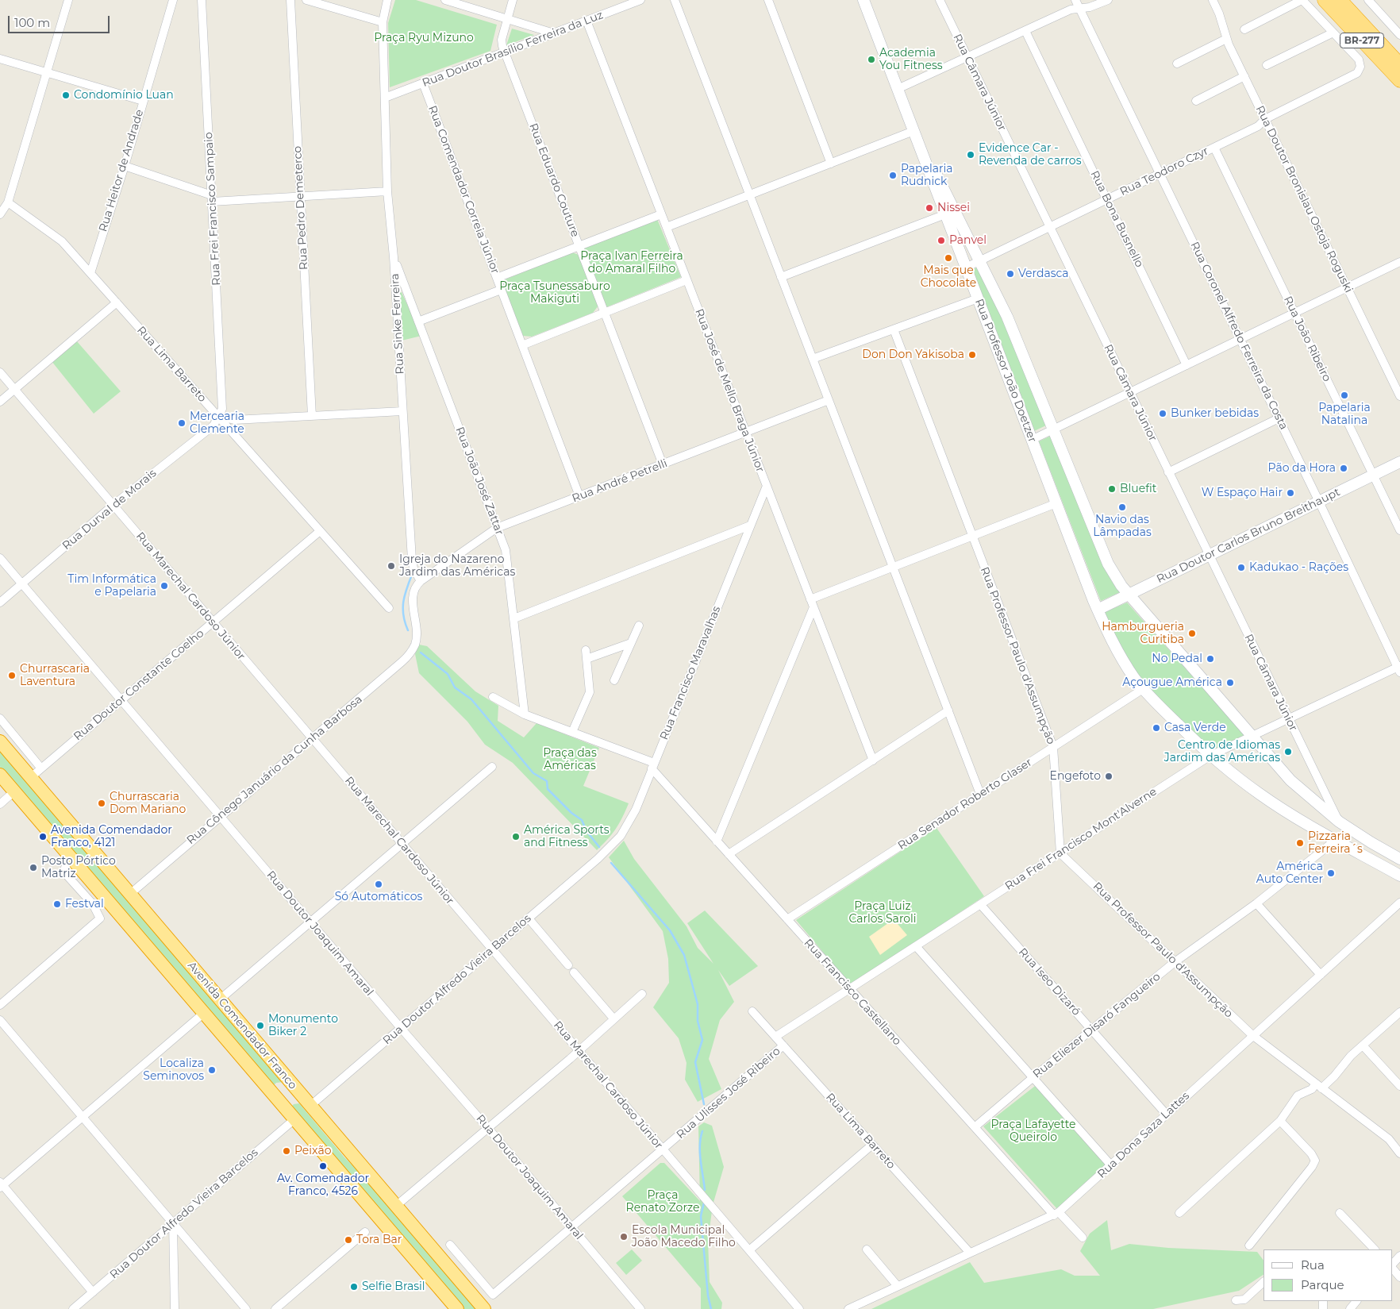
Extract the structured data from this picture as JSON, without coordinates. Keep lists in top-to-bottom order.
{
  "streets": {
    "highway": ["BR-277", "Avenida Comendador Franco"],
    "main road": ["Rua Professor João Doetzer", "Rua Doutor Carlos Bruno Breithaupt"],
    "street": [
      "Rua Doutor Brasílio Ferreira da Luz",
      "Rua Câmara Júnior",
      "Rua Heitor de Andrade",
      "Rua Teodoro Czyr",
      "Rua Eduardo Couture",
      "Rua Comendador Correia Júnior",
      "Rua Doutor Bronislau Ostoja Roguski",
      "Rua Pedro Demeterco",
      "Rua Frei Francisco Sampaio",
      "Rua Bona Busnello",
      "Rua Sinke Ferreira",
      "Rua Coronel Alfredo Ferreira da Costa",
      "Rua João Ribeiro",
      "Rua Lima Barreto",
      "Rua José de Mello Braga Júnior",
      "Rua João José Zattar",
      "Rua André Petrelli",
      "Rua Durval de Morais",
      "Rua Marechal Cardoso Júnior",
      "Rua Professor Paulo d'Assumpção",
      "Rua Francisco Maravalhas",
      "Rua Doutor Constante Coelho",
      "Rua Cônego Januário da Cunha Barbosa",
      "Rua Senador Roberto Glaser",
      "Rua Frei Francisco Mont'Alverne",
      "Rua Doutor Joaquim Amaral",
      "Rua Doutor Alfredo Vieira Barcelos",
      "Rua Iseo Dizaró",
      "Rua Francisco Castellano",
      "Rua Eliezer Disaró Fangueiro",
      "Rua Ulisses José Ribeiro",
      "Rua Dona Saza Lattes"
    ]
  },
  "crossings": [
    ["Rua Doutor Brasílio Ferreira da Luz", "Rua Eduardo Couture"],
    ["Rua Doutor Brasílio Ferreira da Luz", "Rua Comendador Correia Júnior"],
    ["Rua Doutor Brasílio Ferreira da Luz", "Rua Sinke Ferreira"],
    ["Rua Doutor Brasílio Ferreira da Luz", "Rua José de Mello Braga Júnior"],
    ["Rua Câmara Júnior", "Rua Teodoro Czyr"],
    ["Rua Câmara Júnior", "Rua Professor João Doetzer"],
    ["Rua Câmara Júnior", "Rua Doutor Carlos Bruno Breithaupt"],
    ["Rua Câmara Júnior", "Rua Frei Francisco Mont'Alverne"],
    ["Rua Heitor de Andrade", "Rua Lima Barreto"],
    ["Rua Teodoro Czyr", "Rua Doutor Bronislau Ostoja Roguski"],
    ["Rua Teodoro Czyr", "Rua Bona Busnello"],
    ["Rua Teodoro Czyr", "Rua Coronel Alfredo Ferreira da Costa"],
    ["Rua Teodoro Czyr", "Rua João Ribeiro"],
    ["Rua Teodoro Czyr", "Rua Professor João Doetzer"],
    ["Rua Eduardo Couture", "Rua André Petrelli"],
    ["Rua Comendador Correia Júnior", "Rua André Petrelli"],
    ["Rua Frei Francisco Sampaio", "Rua Lima Barreto"],
    ["Rua Frei Francisco Sampaio", "Rua Durval de Morais"],
    ["Rua Sinke Ferreira", "Rua João José Zattar"],
    ["Rua Sinke Ferreira", "Rua André Petrelli"],
    ["Rua Sinke Ferreira", "Rua Cônego Januário da Cunha Barbosa"],
    ["Rua Coronel Alfredo Ferreira da Costa", "Rua Doutor Carlos Bruno Breithaupt"],
    ["Rua Coronel Alfredo Ferreira da Costa", "Rua Frei Francisco Mont'Alverne"],
    ["Rua João Ribeiro", "Rua Doutor Carlos Bruno Breithaupt"],
    ["Rua Lima Barreto", "Rua Durval de Morais"],
    ["Rua Lima Barreto", "Rua Doutor Constante Coelho"],
    ["Rua Lima Barreto", "Rua Frei Francisco Mont'Alverne"],
    ["Rua Lima Barreto", "Rua Ulisses José Ribeiro"],
    ["Rua Lima Barreto", "Rua Dona Saza Lattes"],
    ["Rua Professor João Doetzer", "Rua Doutor Carlos Bruno Breithaupt"],
    ["Rua Professor João Doetzer", "Rua Senador Roberto Glaser"],
    ["Rua Professor João Doetzer", "Rua Frei Francisco Mont'Alverne"],
    ["Rua Professor João Doetzer", "Rua Eliezer Disaró Fangueiro"],
    ["Rua José de Mello Braga Júnior", "Rua André Petrelli"],
    ["Rua José de Mello Braga Júnior", "Rua Francisco Maravalhas"],
    ["Rua João José Zattar", "Rua André Petrelli"],
    ["Rua João José Zattar", "Rua Francisco Castellano"],
    ["Rua André Petrelli", "Rua Cônego Januário da Cunha Barbosa"],
    ["Rua Durval de Morais", "Rua Marechal Cardoso Júnior"],
    ["Rua Durval de Morais", "Rua Doutor Joaquim Amaral"],
    ["Rua Marechal Cardoso Júnior", "Rua Doutor Constante Coelho"],
    ["Rua Marechal Cardoso Júnior", "Rua Cônego Januário da Cunha Barbosa"],
    ["Rua Marechal Cardoso Júnior", "Rua Doutor Alfredo Vieira Barcelos"],
    ["Rua Marechal Cardoso Júnior", "Rua Ulisses José Ribeiro"],
    ["Rua Professor Paulo d'Assumpção", "Rua Senador Roberto Glaser"],
    ["Rua Professor Paulo d'Assumpção", "Rua Frei Francisco Mont'Alverne"],
    ["Rua Professor Paulo d'Assumpção", "Rua Eliezer Disaró Fangueiro"],
    ["Rua Professor Paulo d'Assumpção", "Rua Dona Saza Lattes"],
    ["Rua Francisco Maravalhas", "Rua Doutor Alfredo Vieira Barcelos"],
    ["Rua Francisco Maravalhas", "Rua Francisco Castellano"],
    ["Rua Doutor Constante Coelho", "Rua Doutor Joaquim Amaral"],
    ["Rua Doutor Constante Coelho", "Avenida Comendador Franco"],
    ["Rua Cônego Januário da Cunha Barbosa", "Rua Doutor Joaquim Amaral"],
    ["Rua Cônego Januário da Cunha Barbosa", "Avenida Comendador Franco"],
    ["Rua Senador Roberto Glaser", "Rua Francisco Castellano"],
    ["Rua Frei Francisco Mont'Alverne", "Rua Iseo Dizaró"],
    ["Rua Frei Francisco Mont'Alverne", "Rua Francisco Castellano"],
    ["Rua Doutor Joaquim Amaral", "Rua Doutor Alfredo Vieira Barcelos"],
    ["Rua Doutor Joaquim Amaral", "Rua Ulisses José Ribeiro"],
    ["Rua Doutor Alfredo Vieira Barcelos", "Avenida Comendador Franco"],
    ["Rua Iseo Dizaró", "Rua Eliezer Disaró Fangueiro"],
    ["Rua Iseo Dizaró", "Rua Dona Saza Lattes"],
    ["Rua Francisco Castellano", "Rua Eliezer Disaró Fangueiro"],
    ["Rua Francisco Castellano", "Rua Dona Saza Lattes"]
  ],
  "parks": [
    "Praça Ryu Mizuno",
    "Praça Ivan Ferreira do Amaral Filho",
    "Praça Tsunessaburo Makiguti",
    "Praça das Américas",
    "Praça Luiz Carlos Saroli",
    "Praça Lafayette Queirolo",
    "Praça Renato Zorze"
  ],
  "places": [
    "Academia You Fitness",
    "Condomínio Luan",
    "Evidence Car - Revenda de carros",
    "Papelaria Rudnick",
    "Nissei",
    "Panvel",
    "Mais que Chocolate",
    "Verdasca",
    "Don Don Yakisoba",
    "Papelaria Natalina",
    "Bunker bebidas",
    "Mercearia Clemente",
    "Pão da Hora",
    "Bluefit",
    "W Espaço Hair",
    "Navio das Lâmpadas",
    "Igreja do Nazareno Jardim das Américas",
    "Kadukao - Rações",
    "Tim Informática e Papelaria",
    "Hamburgueria Curitiba",
    "No Pedal",
    "Churrascaria Laventura",
    "Açougue América",
    "Casa Verde",
    "Centro de Idiomas Jardim das Américas",
    "Engefoto",
    "Churrascaria Dom Mariano",
    "Avenida Comendador Franco, 4121",
    "América Sports and Fitness",
    "Pizzaria Ferreira´s",
    "Posto Pórtico Matriz",
    "América Auto Center",
    "Só Automáticos",
    "Festval",
    "Monumento Biker 2",
    "Localiza Seminovos",
    "Peixão",
    "Av. Comendador Franco, 4526",
    "Escola Municipal João Macedo Filho",
    "Tora Bar",
    "Selfie Brasil"
  ],
  "legend": ["Rua", "Parque"],
  "scale_bar": "100 m"
}
